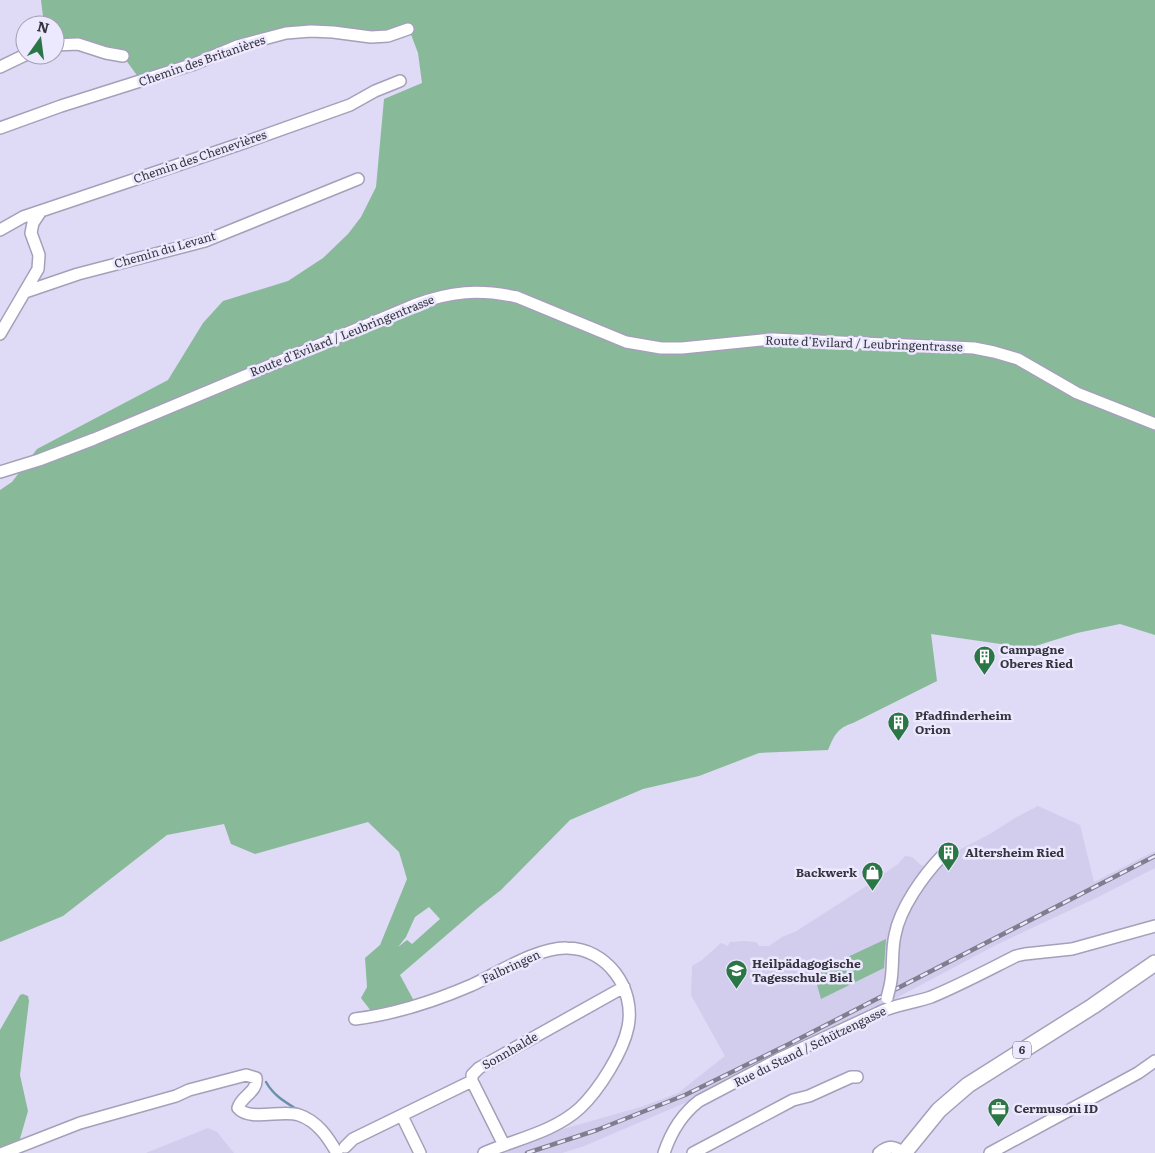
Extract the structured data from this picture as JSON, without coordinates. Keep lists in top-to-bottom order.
{
  "streets": {
    "main road": ["6"],
    "street": [
      "Chemin des Britanières",
      "Chemin des Chenevières",
      "Chemin du Levant",
      "Route d'Evilard / Leubringentrasse",
      "Falbringen",
      "Rue du Stand / Schützengasse",
      "Sonnhalde"
    ]
  },
  "crossings": [
    ["Falbringen", "Sonnhalde"]
  ],
  "places": {
    "building": ["Campagne Oberes Ried", "Pfadfinderheim Orion", "Altersheim Ried"],
    "shop": ["Backwerk"],
    "school or university": ["Heilpädagogische Tagesschule Biel"],
    "office": ["Cermusoni ID"]
  },
  "north": "top"
}
